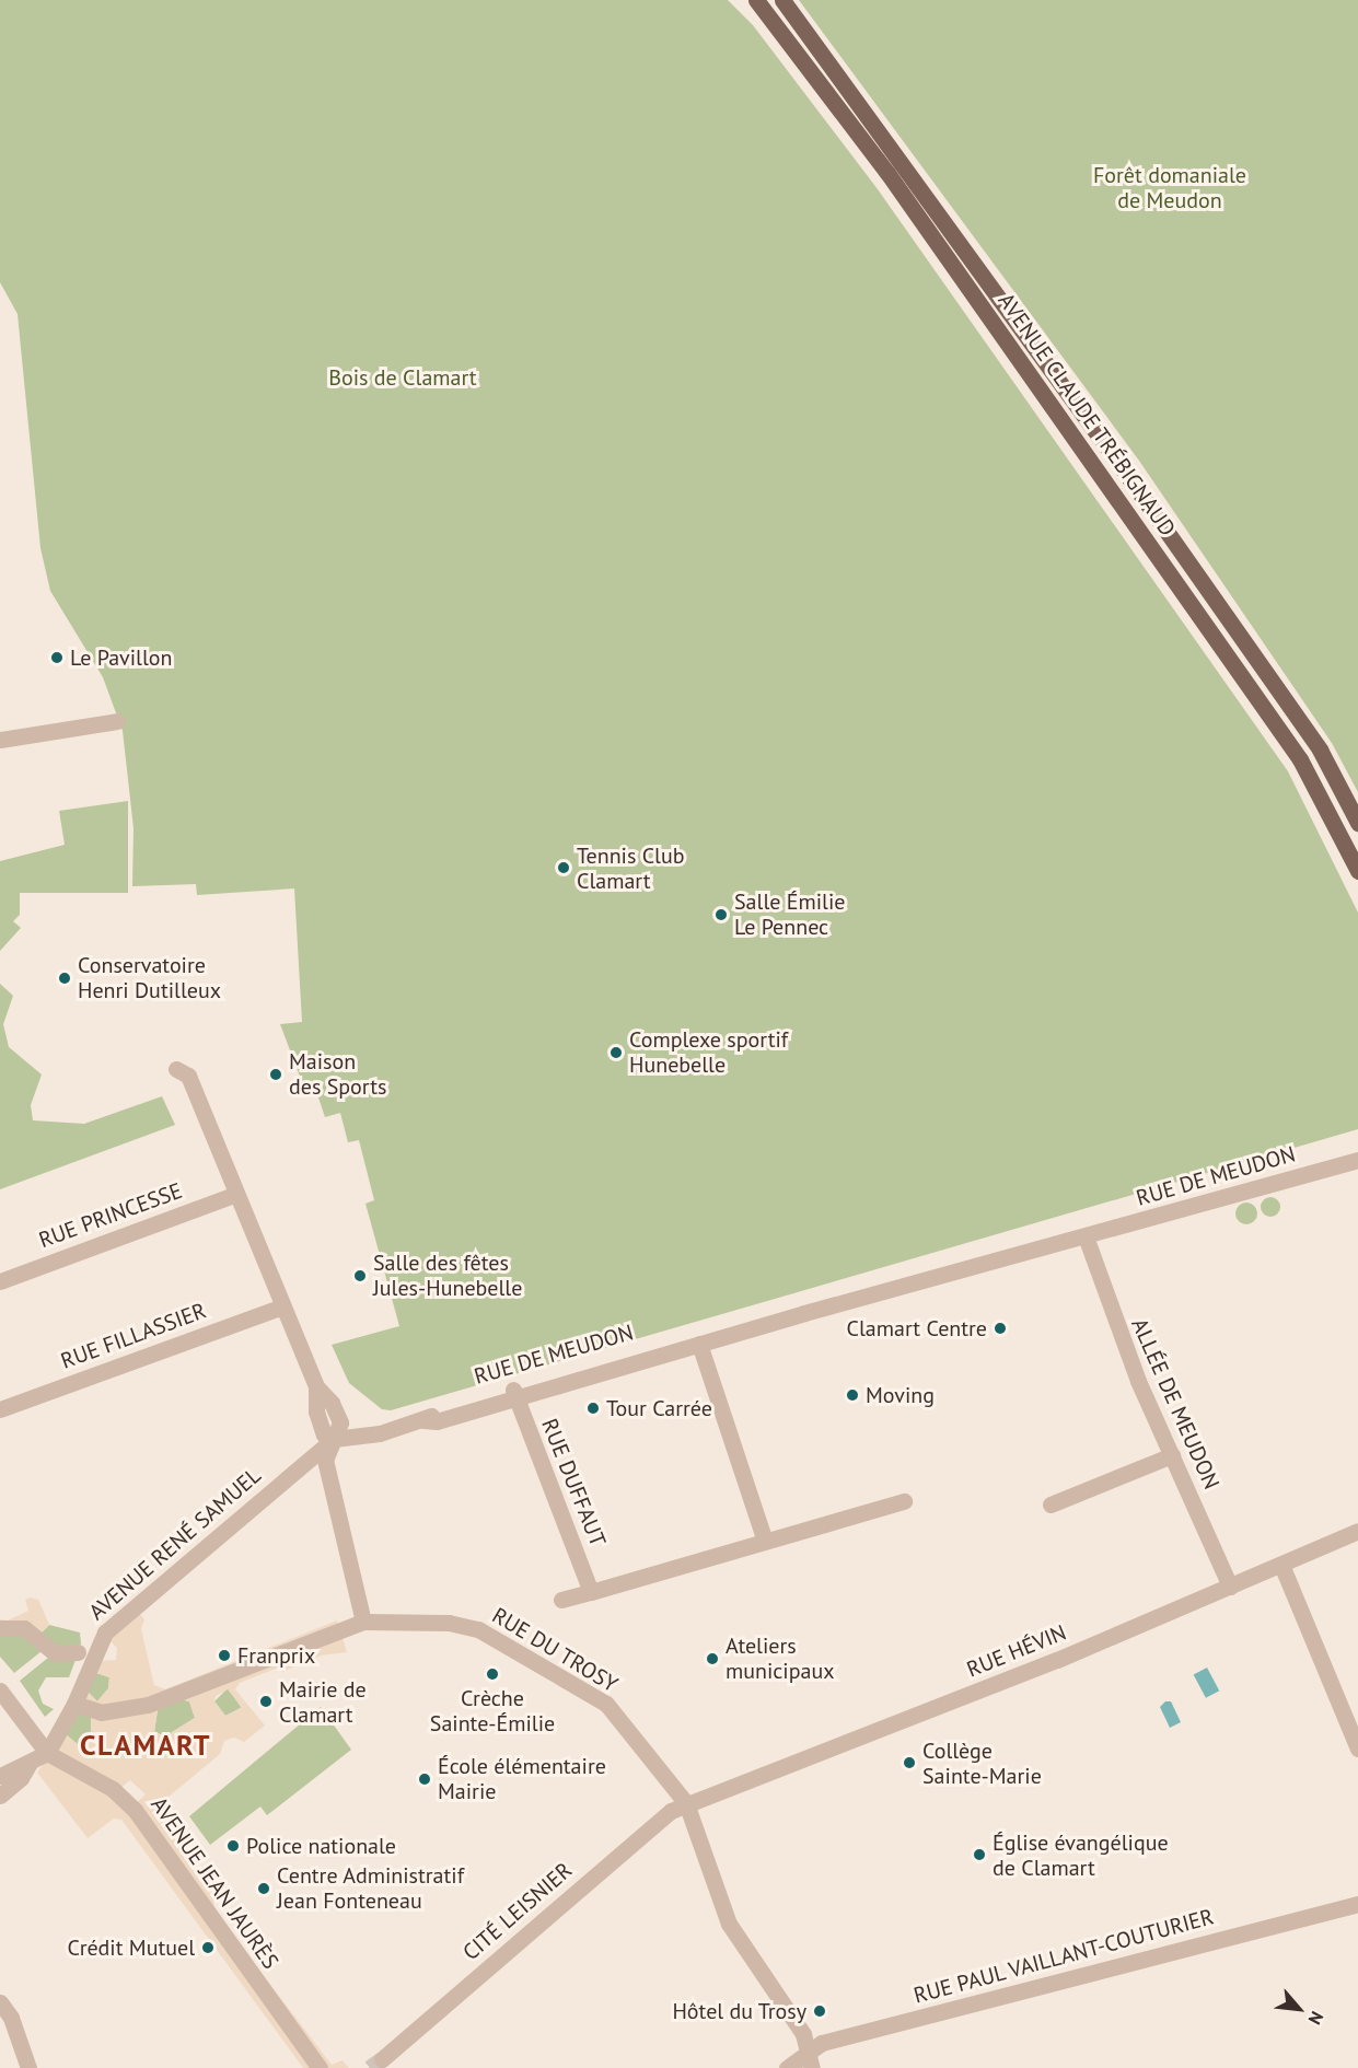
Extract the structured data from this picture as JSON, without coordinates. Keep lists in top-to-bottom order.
{
  "streets": {
    "main road": ["AVENUE CLAUDE TRÉBIGNAUD"],
    "street": [
      "RUE DE MEUDON",
      "RUE PRINCESSE",
      "RUE FILLASSIER",
      "ALLÉE DE MEUDON",
      "RUE DUFFAUT",
      "AVENUE RENÉ SAMUEL",
      "RUE DU TROSY",
      "RUE HÉVIN",
      "AVENUE JEAN JAURÈS",
      "CITÉ LEISNIER",
      "RUE PAUL VAILLANT-COUTURIER"
    ]
  },
  "crossings": [
    ["RUE DE MEUDON", "ALLÉE DE MEUDON"],
    ["RUE DE MEUDON", "RUE DUFFAUT"],
    ["RUE DE MEUDON", "AVENUE RENÉ SAMUEL"],
    ["ALLÉE DE MEUDON", "RUE HÉVIN"],
    ["AVENUE RENÉ SAMUEL", "RUE DU TROSY"],
    ["RUE DU TROSY", "RUE HÉVIN"],
    ["RUE DU TROSY", "CITÉ LEISNIER"],
    ["RUE DU TROSY", "RUE PAUL VAILLANT-COUTURIER"],
    ["RUE HÉVIN", "CITÉ LEISNIER"]
  ],
  "districts": ["CLAMART"],
  "parks": ["Forêt domaniale de Meudon", "Bois de Clamart"],
  "places": [
    "Le Pavillon",
    "Tennis Club Clamart",
    "Salle Émilie Le Pennec",
    "Conservatoire Henri Dutilleux",
    "Complexe sportif Hunebelle",
    "Maison des Sports",
    "Salle des fêtes Jules-Hunebelle",
    "Clamart Centre",
    "Moving",
    "Tour Carrée",
    "Franprix",
    "Ateliers municipaux",
    "Crèche Sainte-Émilie",
    "Mairie de Clamart",
    "Collège Sainte-Marie",
    "École élémentaire Mairie",
    "Police nationale",
    "Église évangélique de Clamart",
    "Centre Administratif Jean Fonteneau",
    "Crédit Mutuel",
    "Hôtel du Trosy"
  ],
  "north": "bottom right"
}
